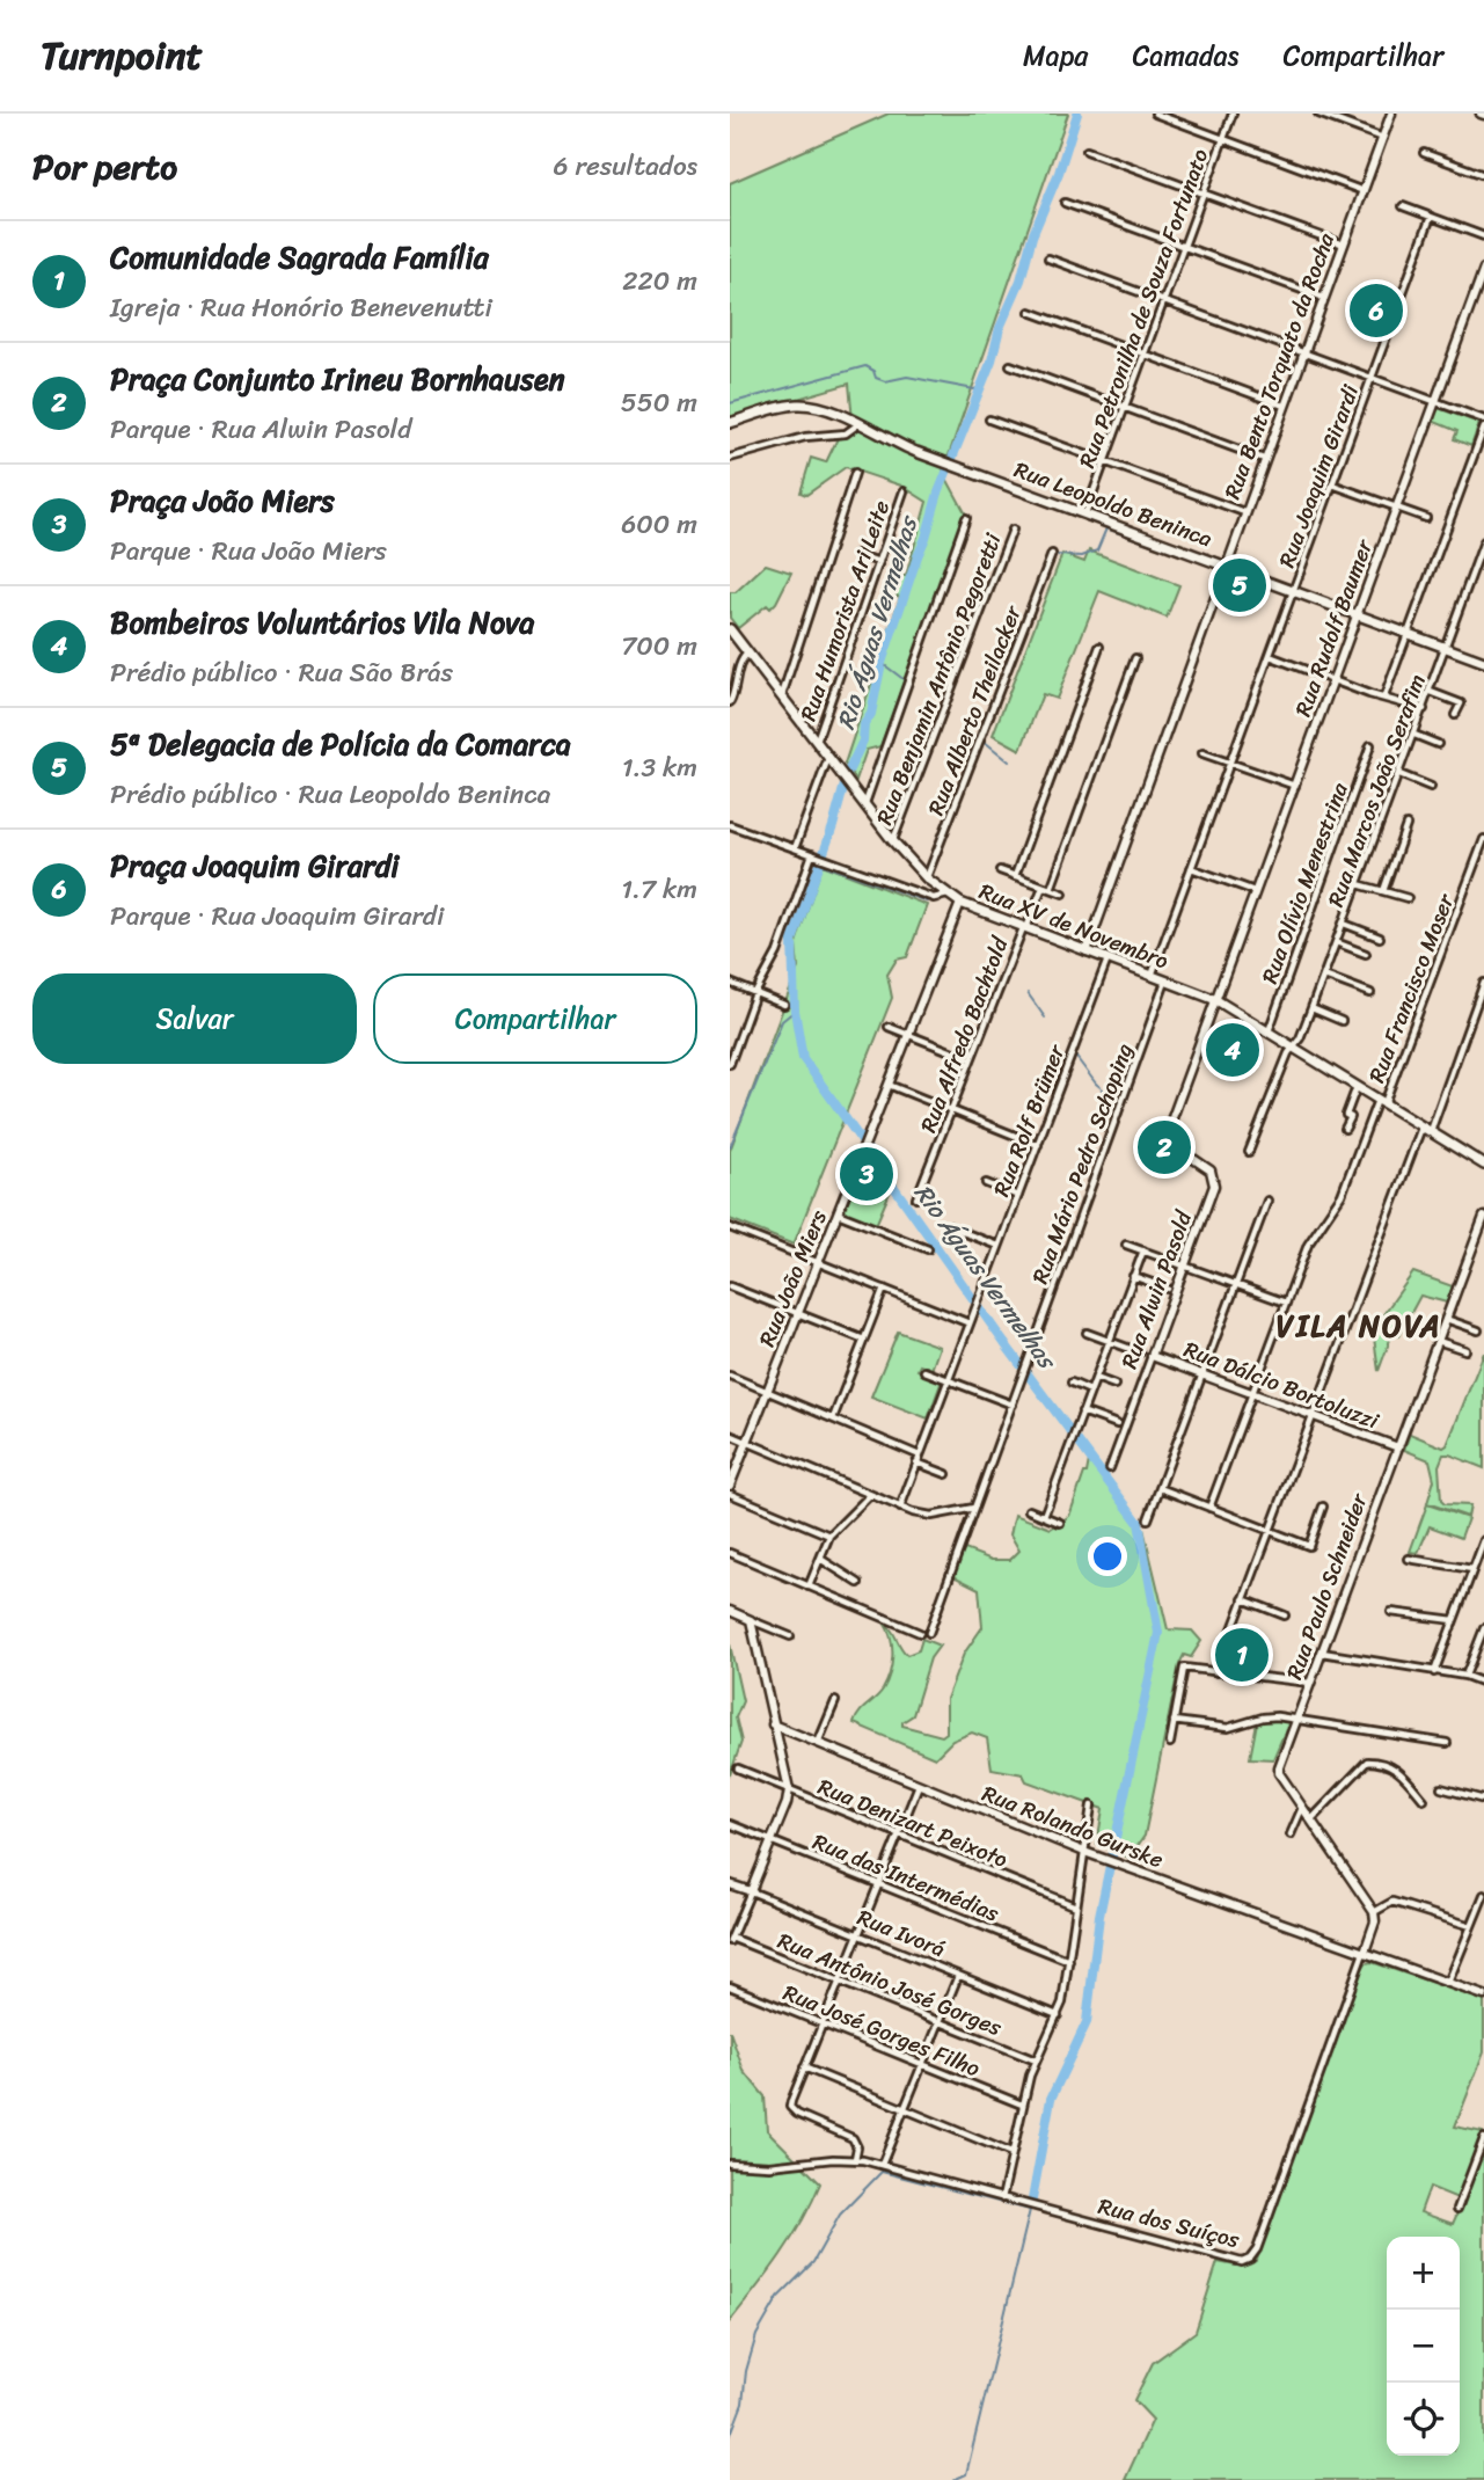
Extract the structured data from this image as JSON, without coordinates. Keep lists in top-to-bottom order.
{
  "streets": {
    "main road": ["Rua Leopoldo Beninca", "Rua XV de Novembro"],
    "street": [
      "Rua Petronilha de Souza Fortunato",
      "Rua Bento Torquato da Rocha",
      "Rua Joaquim Girardi",
      "Rua Humorista Ari Leite",
      "Rua Rudolf Baumer",
      "Rua Benjamin Antônio Pegoretti",
      "Rua Alberto Theilacker",
      "Rua Marcos João Serafim",
      "Rua Olívio Menestrina",
      "Rua Francisco Moser",
      "Rua Alfredo Bachtold",
      "Rua Rolf Brümer",
      "Rua Mário Pedro Schoping",
      "Rua João Miers",
      "Rua Alwin Pasold",
      "Rua Dálcio Bortoluzzi",
      "Rua Paulo Schneider",
      "Rua Denizart Peixoto",
      "Rua Rolando Gurske",
      "Rua das Intermédias",
      "Rua Ivorá",
      "Rua Antônio José Gorges",
      "Rua José Gorges Filho",
      "Rua dos Suíços"
    ]
  },
  "crossings": [
    ["Rua Petronilha de Souza Fortunato", "Rua Leopoldo Beninca"],
    ["Rua Bento Torquato da Rocha", "Rua Leopoldo Beninca"],
    ["Rua Bento Torquato da Rocha", "Rua XV de Novembro"],
    ["Rua Joaquim Girardi", "Rua Leopoldo Beninca"],
    ["Rua Joaquim Girardi", "Rua XV de Novembro"],
    ["Rua Leopoldo Beninca", "Rua Rudolf Baumer"],
    ["Rua Leopoldo Beninca", "Rua Marcos João Serafim"],
    ["Rua Humorista Ari Leite", "Rua XV de Novembro"],
    ["Rua Rudolf Baumer", "Rua XV de Novembro"],
    ["Rua Rudolf Baumer", "Rua Alwin Pasold"],
    ["Rua Benjamin Antônio Pegoretti", "Rua XV de Novembro"],
    ["Rua Alberto Theilacker", "Rua XV de Novembro"],
    ["Rua Marcos João Serafim", "Rua XV de Novembro"],
    ["Rua Olívio Menestrina", "Rua XV de Novembro"],
    ["Rua XV de Novembro", "Rua Francisco Moser"],
    ["Rua XV de Novembro", "Rua Alfredo Bachtold"],
    ["Rua XV de Novembro", "Rua Rolf Brümer"],
    ["Rua XV de Novembro", "Rua Mário Pedro Schoping"],
    ["Rua XV de Novembro", "Rua João Miers"],
    ["Rua Francisco Moser", "Rua Dálcio Bortoluzzi"],
    ["Rua Alwin Pasold", "Rua Dálcio Bortoluzzi"],
    ["Rua Dálcio Bortoluzzi", "Rua Paulo Schneider"],
    ["Rua Rolando Gurske", "Rua dos Suíços"]
  ],
  "districts": ["VILA NOVA"],
  "water": ["Rio Águas Vermelhas"],
  "page": {
    "header": "Turnpoint",
    "nav": ["Mapa", "Camadas", "Compartilhar"],
    "heading": ["Por perto", "6 resultados"],
    "list": [
      {
        "mark": "1",
        "name": "Comunidade Sagrada Família",
        "note": "Igreja · Rua Honório Benevenutti",
        "value": "220 m"
      },
      {
        "mark": "2",
        "name": "Praça Conjunto Irineu Bornhausen",
        "note": "Parque · Rua Alwin Pasold",
        "value": "550 m"
      },
      {
        "mark": "3",
        "name": "Praça João Miers",
        "note": "Parque · Rua João Miers",
        "value": "600 m"
      },
      {
        "mark": "4",
        "name": "Bombeiros Voluntários Vila Nova",
        "note": "Prédio público · Rua São Brás",
        "value": "700 m"
      },
      {
        "mark": "5",
        "name": "5ª Delegacia de Polícia da Comarca",
        "note": "Prédio público · Rua Leopoldo Beninca",
        "value": "1.3 km"
      },
      {
        "mark": "6",
        "name": "Praça Joaquim Girardi",
        "note": "Parque · Rua Joaquim Girardi",
        "value": "1.7 km"
      }
    ],
    "pins": [
      "6",
      "5",
      "4",
      "2",
      "3",
      "1"
    ],
    "buttons": ["Salvar", "Compartilhar"],
    "map_buttons": ["+", "−"]
  }
}
